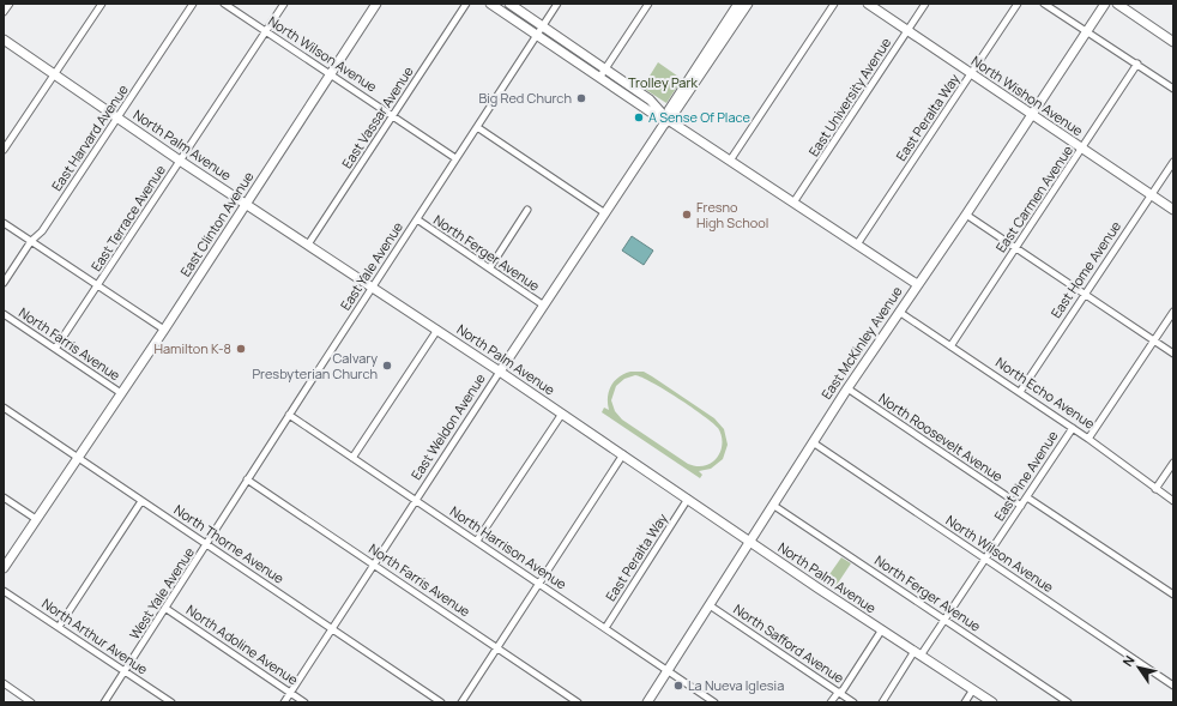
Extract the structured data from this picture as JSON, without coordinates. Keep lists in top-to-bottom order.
{
  "streets": {
    "main road": [
      "North Wishon Avenue",
      "North Palm Avenue",
      "East Clinton Avenue",
      "East McKinley Avenue",
      "East Weldon Avenue"
    ],
    "street": [
      "North Wilson Avenue",
      "East University Avenue",
      "East Vassar Avenue",
      "East Peralta Way",
      "East Harvard Avenue",
      "East Carmen Avenue",
      "East Terrace Avenue",
      "North Ferger Avenue",
      "East Yale Avenue",
      "East Home Avenue",
      "North Farris Avenue",
      "North Echo Avenue",
      "North Roosevelt Avenue",
      "East Pine Avenue",
      "North Thorne Avenue",
      "North Harrison Avenue",
      "West Yale Avenue",
      "North Arthur Avenue",
      "North Safford Avenue",
      "North Adoline Avenue"
    ]
  },
  "crossings": [
    ["North Wilson Avenue", "East Vassar Avenue"],
    ["North Wilson Avenue", "East Terrace Avenue"],
    ["North Wilson Avenue", "East Clinton Avenue"],
    ["North Wilson Avenue", "East Yale Avenue"],
    ["North Wilson Avenue", "East McKinley Avenue"],
    ["North Wilson Avenue", "East Pine Avenue"],
    ["North Wishon Avenue", "East University Avenue"],
    ["North Wishon Avenue", "East Peralta Way"],
    ["North Wishon Avenue", "East Carmen Avenue"],
    ["North Wishon Avenue", "East Home Avenue"],
    ["North Wishon Avenue", "East McKinley Avenue"],
    ["East Vassar Avenue", "North Palm Avenue"],
    ["East Peralta Way", "North Palm Avenue"],
    ["East Peralta Way", "North Harrison Avenue"],
    ["East Harvard Avenue", "North Palm Avenue"],
    ["North Palm Avenue", "East Terrace Avenue"],
    ["North Palm Avenue", "East Clinton Avenue"],
    ["North Palm Avenue", "East Yale Avenue"],
    ["North Palm Avenue", "East McKinley Avenue"],
    ["North Palm Avenue", "East Weldon Avenue"],
    ["North Palm Avenue", "East Pine Avenue"],
    ["East Carmen Avenue", "North Echo Avenue"],
    ["East Terrace Avenue", "North Farris Avenue"],
    ["East Clinton Avenue", "North Farris Avenue"],
    ["East Clinton Avenue", "North Thorne Avenue"],
    ["North Ferger Avenue", "East Yale Avenue"],
    ["North Ferger Avenue", "East McKinley Avenue"],
    ["North Ferger Avenue", "East Weldon Avenue"],
    ["North Ferger Avenue", "East Pine Avenue"],
    ["East Yale Avenue", "North Farris Avenue"],
    ["East Yale Avenue", "North Thorne Avenue"],
    ["East Yale Avenue", "North Harrison Avenue"],
    ["East Yale Avenue", "West Yale Avenue"],
    ["East Home Avenue", "North Echo Avenue"],
    ["East McKinley Avenue", "North Echo Avenue"],
    ["East McKinley Avenue", "North Roosevelt Avenue"],
    ["East McKinley Avenue", "North Harrison Avenue"],
    ["East McKinley Avenue", "North Safford Avenue"],
    ["North Farris Avenue", "East Weldon Avenue"],
    ["North Echo Avenue", "East Pine Avenue"],
    ["East Weldon Avenue", "North Thorne Avenue"],
    ["East Weldon Avenue", "North Harrison Avenue"],
    ["East Weldon Avenue", "North Adoline Avenue"],
    ["North Roosevelt Avenue", "East Pine Avenue"],
    ["North Thorne Avenue", "West Yale Avenue"],
    ["West Yale Avenue", "North Arthur Avenue"],
    ["West Yale Avenue", "North Adoline Avenue"]
  ],
  "parks": ["Trolley Park"],
  "places": [
    "Big Red Church",
    "A Sense Of Place",
    "Fresno High School",
    "Hamilton K-8",
    "Calvary Presbyterian Church",
    "La Nueva Iglesia"
  ],
  "north": "top left"
}
